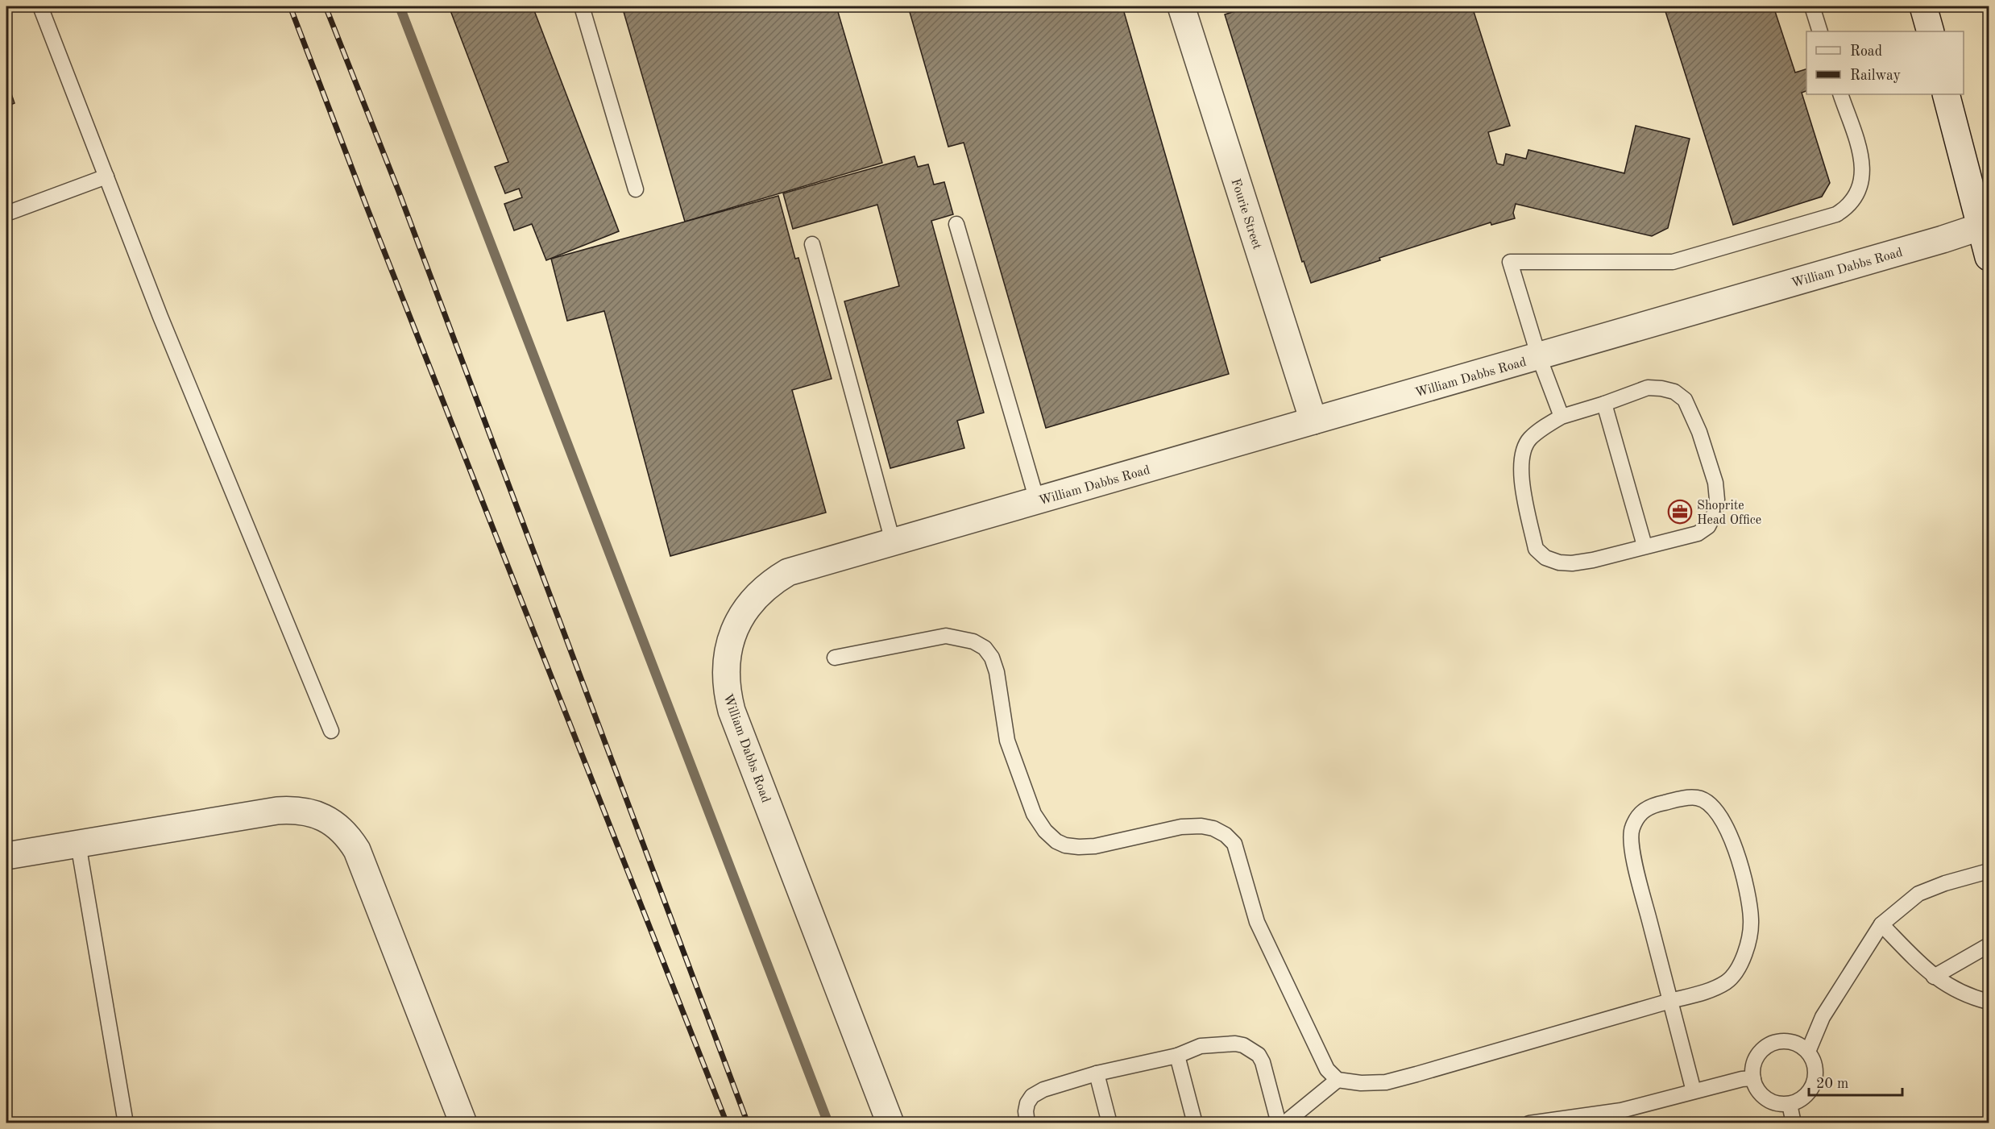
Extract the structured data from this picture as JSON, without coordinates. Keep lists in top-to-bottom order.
{
  "streets": {
    "street": ["Fourie Street", "William Dabbs Road"]
  },
  "crossings": [
    ["Fourie Street", "William Dabbs Road"]
  ],
  "places": {
    "office": ["Shoprite Head Office"]
  },
  "legend": ["Road", "Railway"],
  "scale_bar": "20 m"
}
